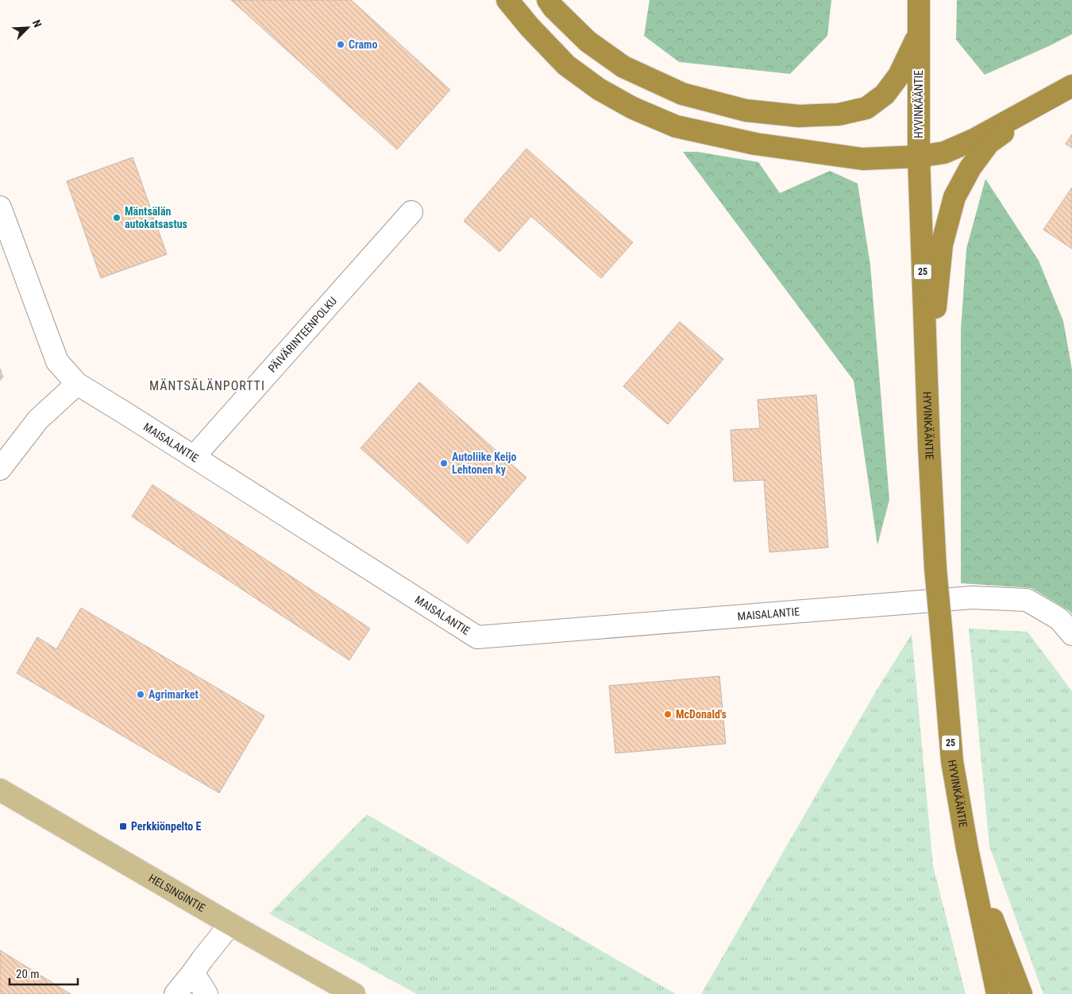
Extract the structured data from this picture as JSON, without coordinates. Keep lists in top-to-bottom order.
{
  "streets": {
    "highway": ["HYVINKÄÄNTIE", "25"],
    "main road": ["HELSINGINTIE"],
    "street": ["PÄIVÄRINTEENPOLKU", "MAISALANTIE"]
  },
  "crossings": [
    ["PÄIVÄRINTEENPOLKU", "MAISALANTIE"]
  ],
  "districts": ["MÄNTSÄLÄNPORTTI"],
  "places": {
    "other": [
      "Cramo",
      "Mäntsälän autokatsastus",
      "Autoliike Keijo Lehtonen ky",
      "Agrimarket",
      "McDonald's"
    ],
    "transit": ["Perkkiönpelto E"]
  },
  "scale_bar": "20 m",
  "north": "top right"
}
